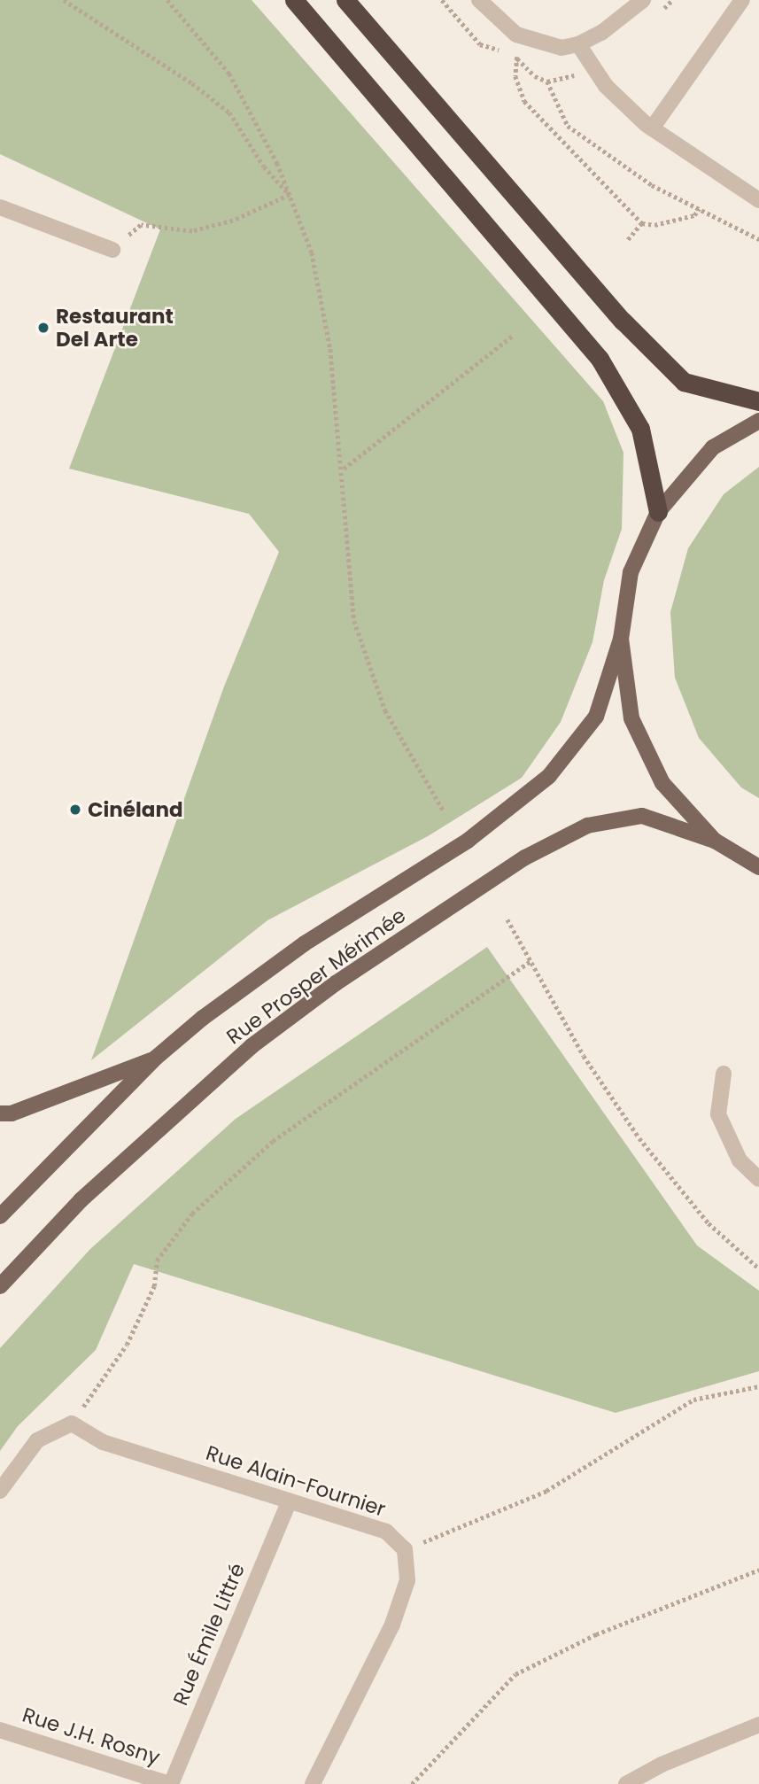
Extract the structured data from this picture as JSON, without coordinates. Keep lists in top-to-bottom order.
{
  "streets": {
    "main road": ["Rue Prosper Mérimée"],
    "street": ["Rue Alain-Fournier", "Rue Émile Littré", "Rue J.H. Rosny"]
  },
  "crossings": [
    ["Rue Alain-Fournier", "Rue Émile Littré"],
    ["Rue Émile Littré", "Rue J.H. Rosny"]
  ],
  "places": ["Restaurant Del Arte", "Cinéland"]
}
